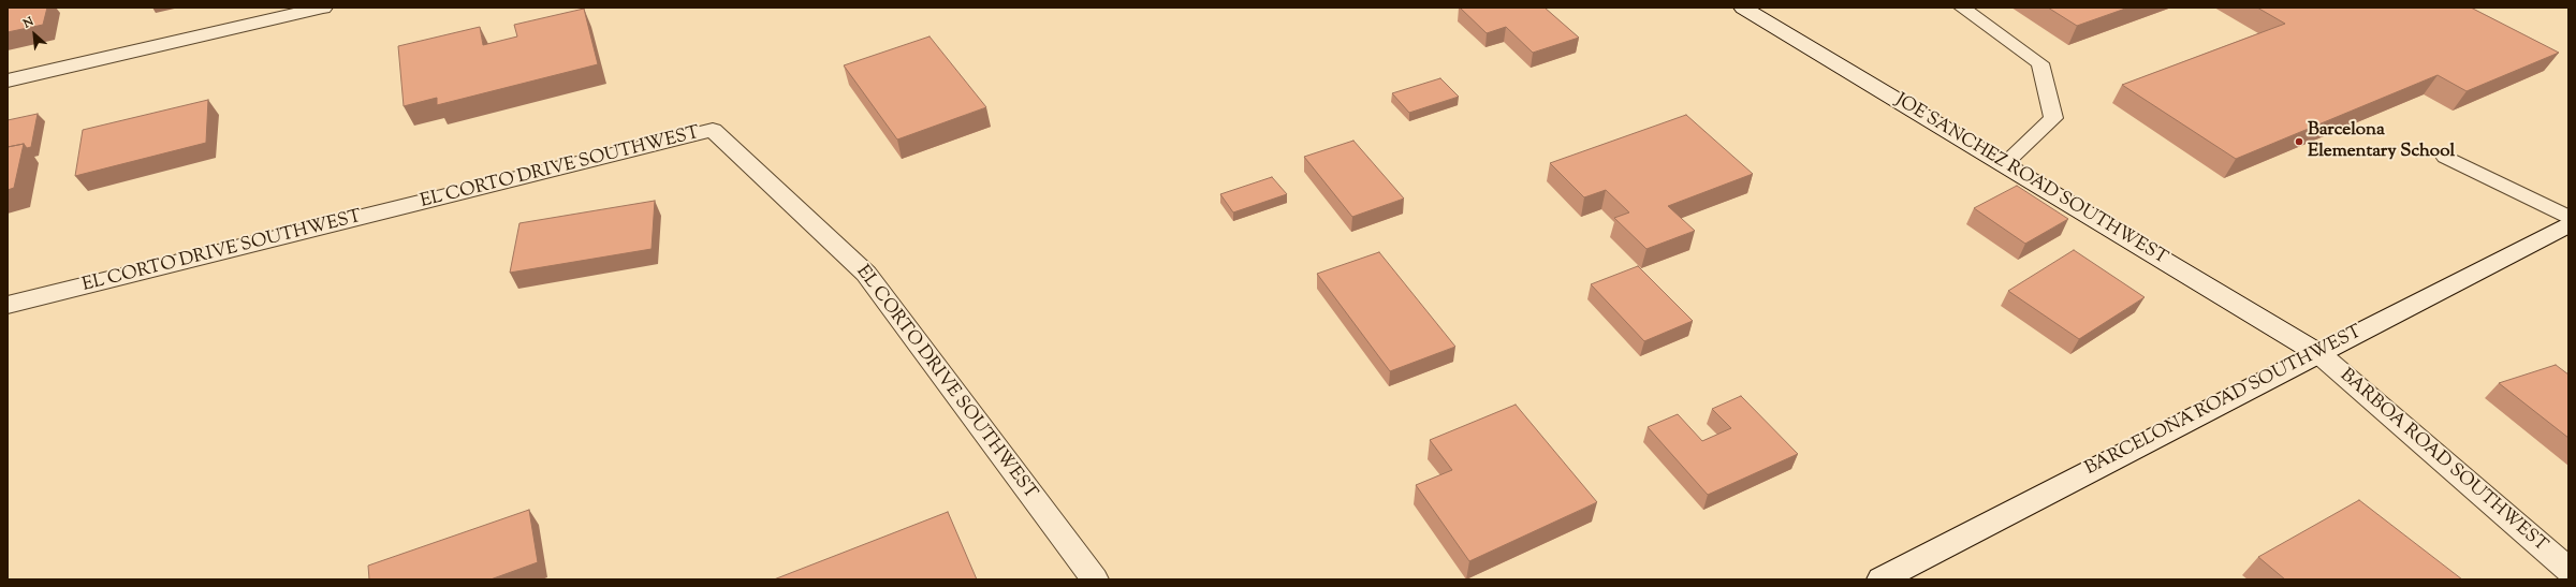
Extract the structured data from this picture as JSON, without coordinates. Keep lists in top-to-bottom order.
{
  "streets": {
    "street": [
      "EL CORTO DRIVE SOUTHWEST",
      "JOE SANCHEZ ROAD SOUTHWEST",
      "BARCELONA ROAD SOUTHWEST",
      "BARBOA ROAD SOUTHWEST"
    ]
  },
  "crossings": [
    ["JOE SANCHEZ ROAD SOUTHWEST", "BARCELONA ROAD SOUTHWEST"],
    ["JOE SANCHEZ ROAD SOUTHWEST", "BARBOA ROAD SOUTHWEST"],
    ["BARCELONA ROAD SOUTHWEST", "BARBOA ROAD SOUTHWEST"]
  ],
  "places": ["Barcelona Elementary School"],
  "north": "top left"
}
